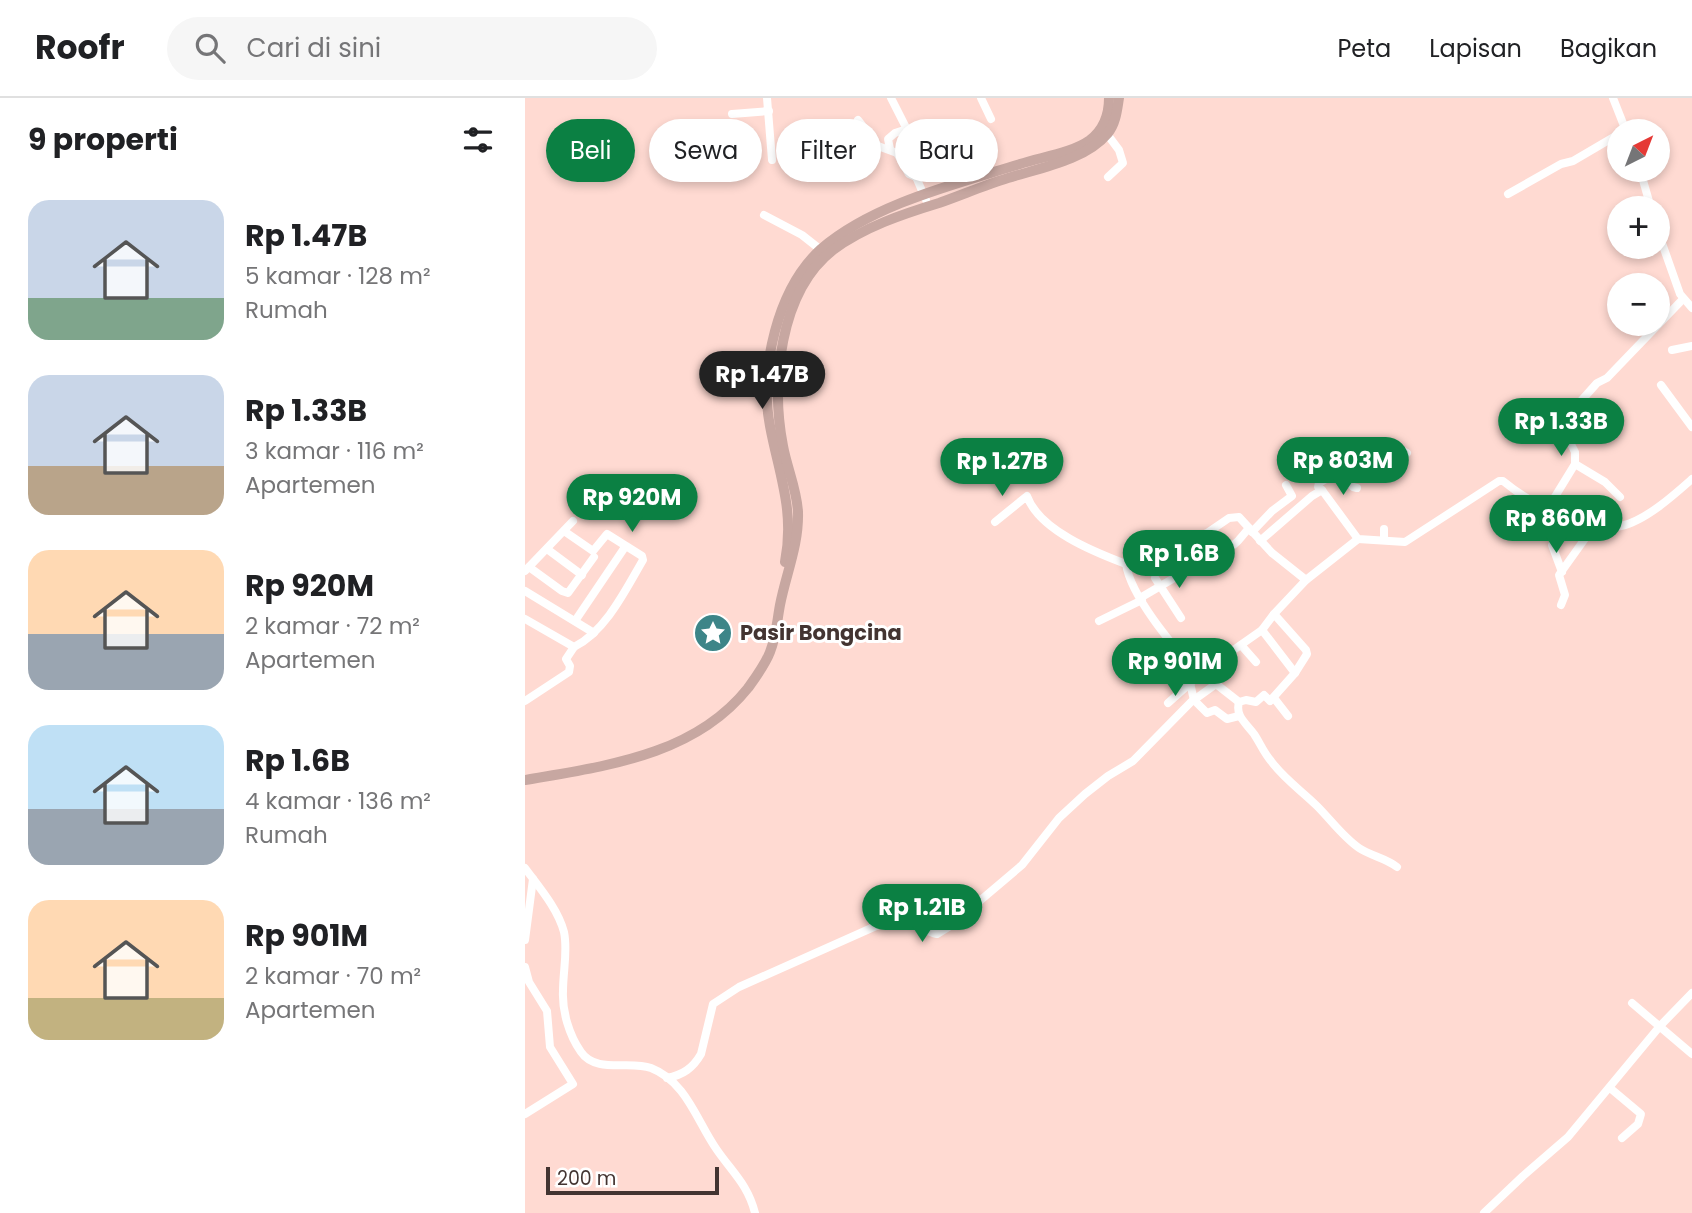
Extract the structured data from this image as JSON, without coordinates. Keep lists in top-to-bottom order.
{
  "places": {
    "place": ["Pasir Bongcina"]
  },
  "scale_bar": "200 m",
  "north": "top right",
  "page": {
    "header": "Roofr",
    "search": "Cari di sini",
    "nav": ["Peta", "Lapisan", "Bagikan"],
    "heading": "9 properti",
    "map_buttons": ["+", "−"],
    "chip": [
      "Beli",
      "Sewa",
      "Filter",
      "Baru"
    ],
    "list": [
      {
        "name": "Rp 1.47B",
        "note": "5 kamar · 128 m² · Rumah"
      },
      {
        "name": "Rp 1.33B",
        "note": "3 kamar · 116 m² · Apartemen"
      },
      {
        "name": "Rp 920M",
        "note": "2 kamar · 72 m² · Apartemen"
      },
      {
        "name": "Rp 1.6B",
        "note": "4 kamar · 136 m² · Rumah"
      },
      {
        "name": "Rp 901M",
        "note": "2 kamar · 70 m² · Apartemen"
      }
    ],
    "price": [
      "Rp 1.47B",
      "Rp 1.33B",
      "Rp 803M",
      "Rp 1.27B",
      "Rp 920M",
      "Rp 860M",
      "Rp 1.6B",
      "Rp 901M",
      "Rp 1.21B"
    ],
    "scale": "200 m"
  }
}
